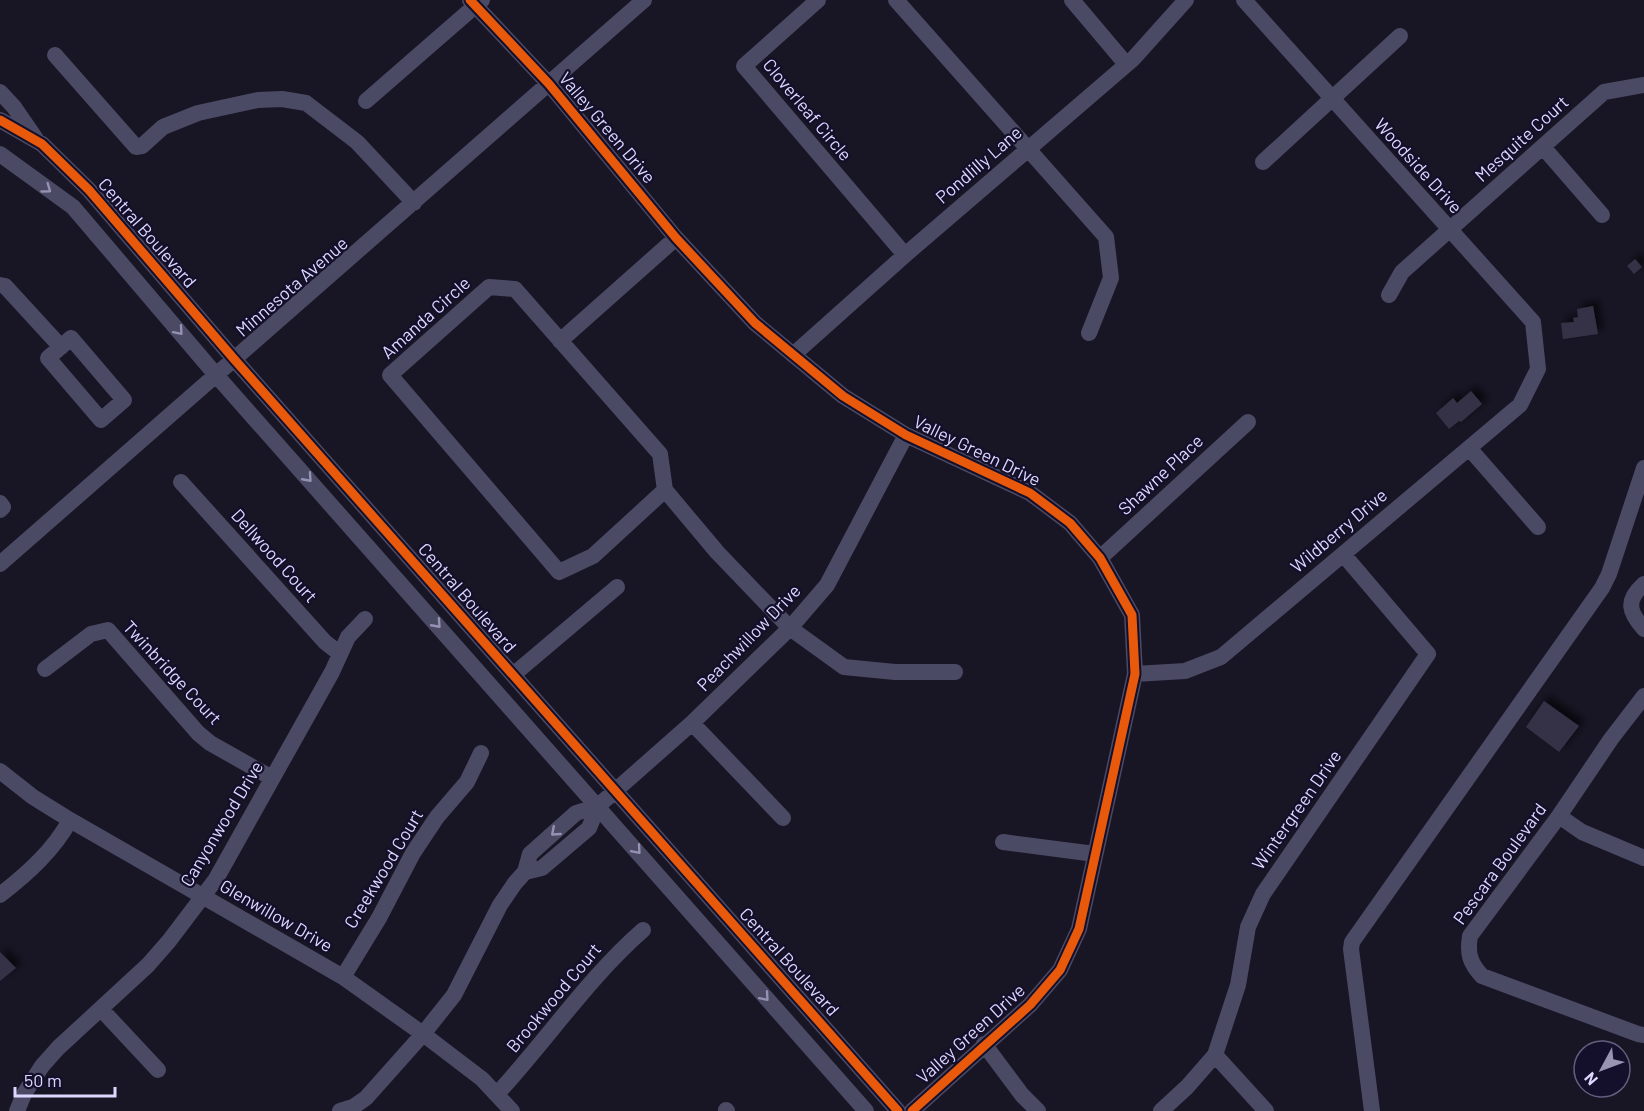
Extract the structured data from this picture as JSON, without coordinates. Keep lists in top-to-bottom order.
{
  "streets": {
    "street": [
      "Cloverleaf Circle",
      "Valley Green Drive",
      "Mesquite Court",
      "Pondlilly Lane",
      "Woodside Drive",
      "Central Boulevard",
      "Minnesota Avenue",
      "Amanda Circle",
      "Shawne Place",
      "Wildberry Drive",
      "Dellwood Court",
      "Peachwillow Drive",
      "Twinbridge Court",
      "Wintergreen Drive",
      "Canyonwood Drive",
      "Pescara Boulevard",
      "Creekwood Court",
      "Glenwillow Drive",
      "Brookwood Court"
    ]
  },
  "crossings": [
    ["Cloverleaf Circle", "Pondlilly Lane"],
    ["Valley Green Drive", "Pondlilly Lane"],
    ["Valley Green Drive", "Minnesota Avenue"],
    ["Valley Green Drive", "Shawne Place"],
    ["Valley Green Drive", "Wildberry Drive"],
    ["Valley Green Drive", "Peachwillow Drive"],
    ["Mesquite Court", "Woodside Drive"],
    ["Woodside Drive", "Wildberry Drive"],
    ["Central Boulevard", "Minnesota Avenue"],
    ["Central Boulevard", "Peachwillow Drive"],
    ["Wildberry Drive", "Wintergreen Drive"],
    ["Dellwood Court", "Canyonwood Drive"],
    ["Peachwillow Drive", "Glenwillow Drive"],
    ["Twinbridge Court", "Canyonwood Drive"],
    ["Canyonwood Drive", "Glenwillow Drive"],
    ["Creekwood Court", "Glenwillow Drive"],
    ["Glenwillow Drive", "Brookwood Court"]
  ],
  "scale_bar": "50 m",
  "north": "bottom left"
}
